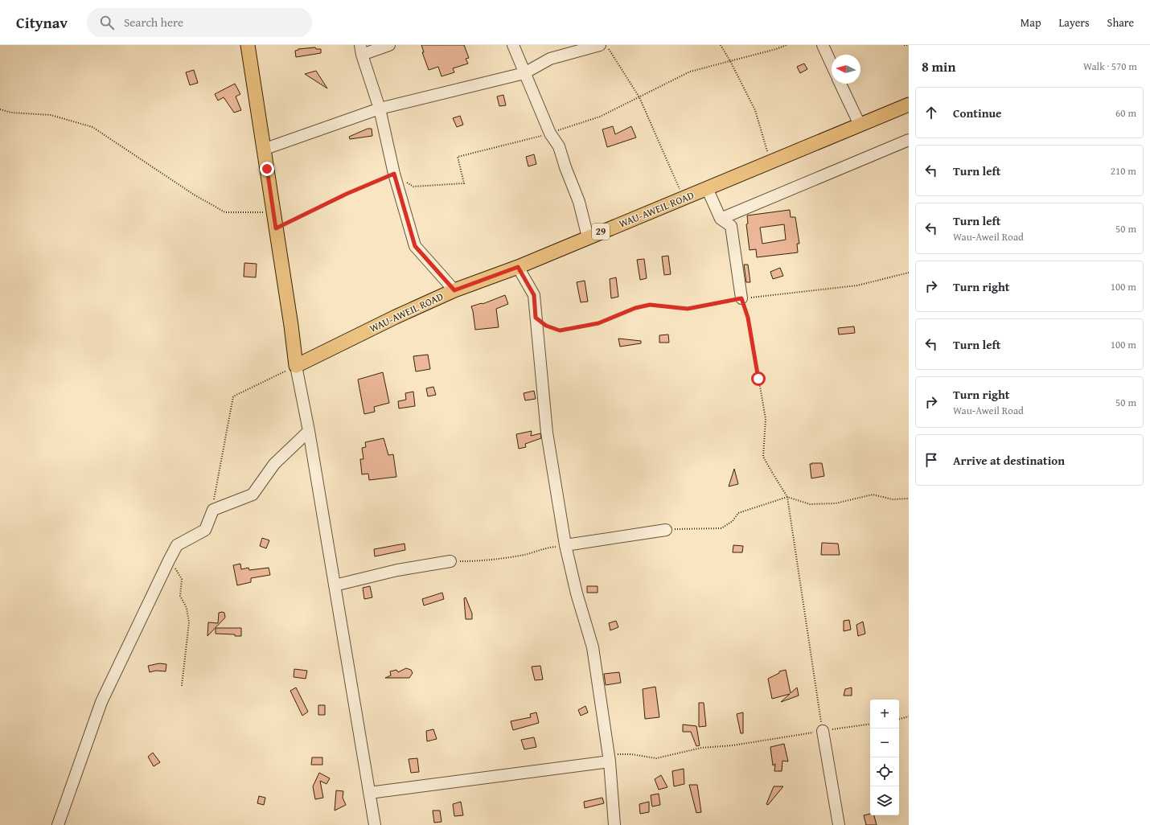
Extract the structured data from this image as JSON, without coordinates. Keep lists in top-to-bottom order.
{
  "streets": {
    "main road": ["WAU-AWEIL ROAD", "29"]
  },
  "north": "left",
  "page": {
    "header": "Citynav",
    "search": "Search here",
    "nav": ["Map", "Layers", "Share"],
    "heading": ["8 min", "Walk · 570 m"],
    "list": [
      ["Continue", "60 m"],
      ["Turn left", "210 m"],
      ["Turn left", "Wau-Aweil Road", "50 m"],
      ["Turn right", "100 m"],
      ["Turn left", "100 m"],
      ["Turn right", "Wau-Aweil Road", "50 m"],
      "Arrive at destination"
    ],
    "map_buttons": ["+", "−"]
  }
}
